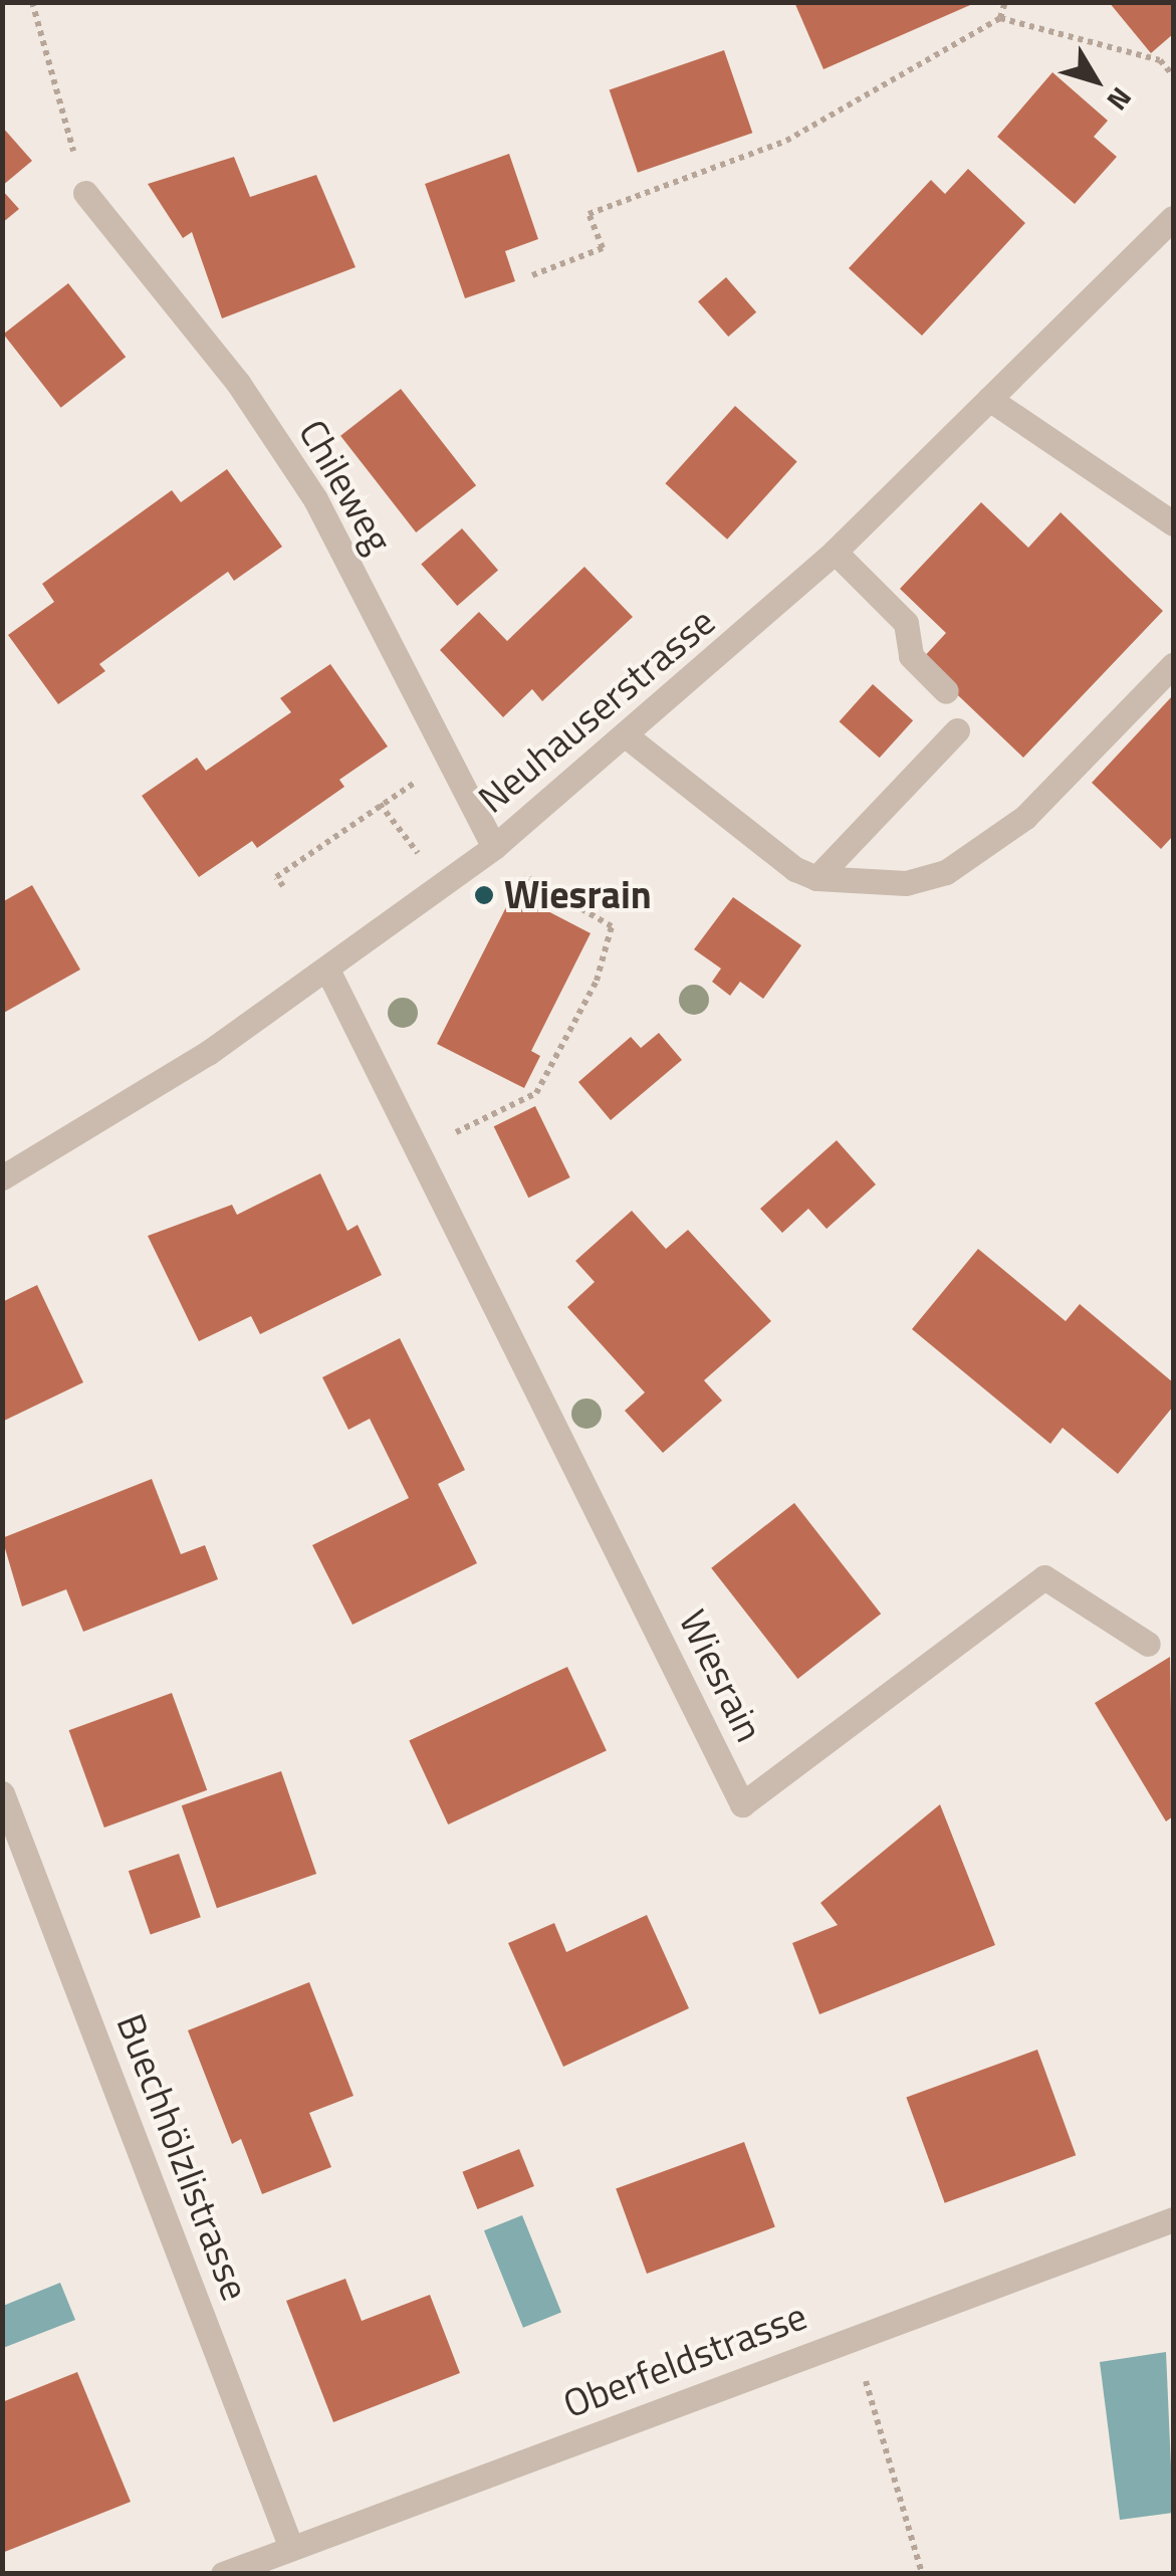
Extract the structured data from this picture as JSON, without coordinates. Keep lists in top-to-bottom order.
{
  "streets": {
    "street": [
      "Chileweg",
      "Neuhauserstrasse",
      "Wiesrain",
      "Buechhölzlistrasse",
      "Oberfeldstrasse"
    ]
  },
  "crossings": [
    ["Chileweg", "Neuhauserstrasse"],
    ["Neuhauserstrasse", "Wiesrain"],
    ["Buechhölzlistrasse", "Oberfeldstrasse"]
  ],
  "places": ["Wiesrain"],
  "north": "bottom right"
}
